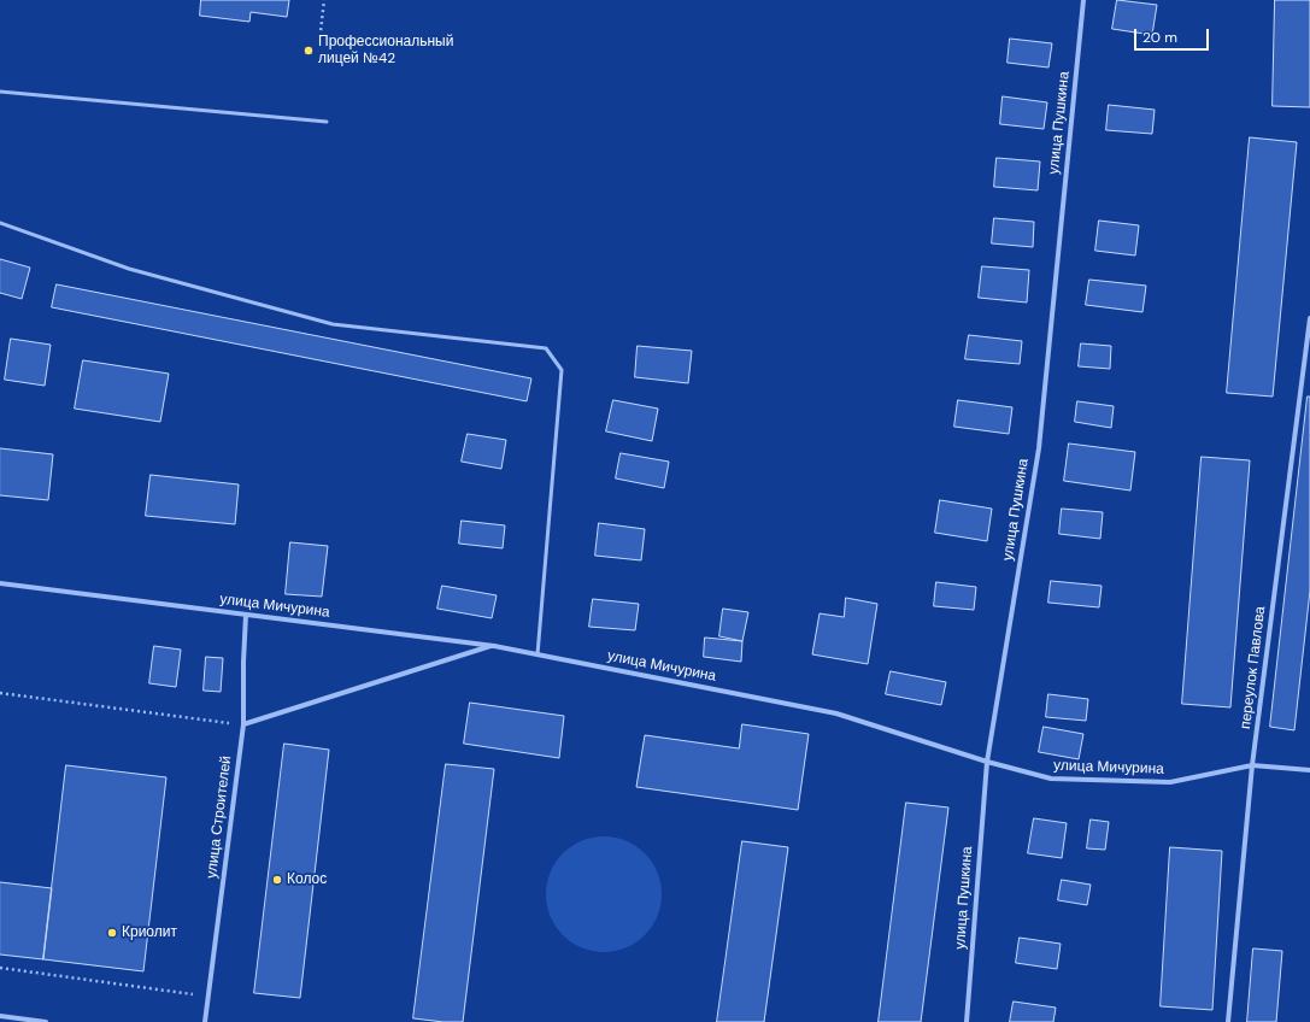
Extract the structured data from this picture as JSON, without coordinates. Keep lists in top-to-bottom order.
{
  "streets": {
    "street": [
      "улица Пушкина",
      "улица Мичурина",
      "переулок Павлова",
      "улица Строителей"
    ]
  },
  "crossings": [
    ["улица Пушкина", "улица Мичурина"],
    ["улица Мичурина", "переулок Павлова"],
    ["улица Мичурина", "улица Строителей"]
  ],
  "places": ["Профессиональный лицей №42", "Колос", "Криолит"],
  "scale_bar": "20 m"
}
